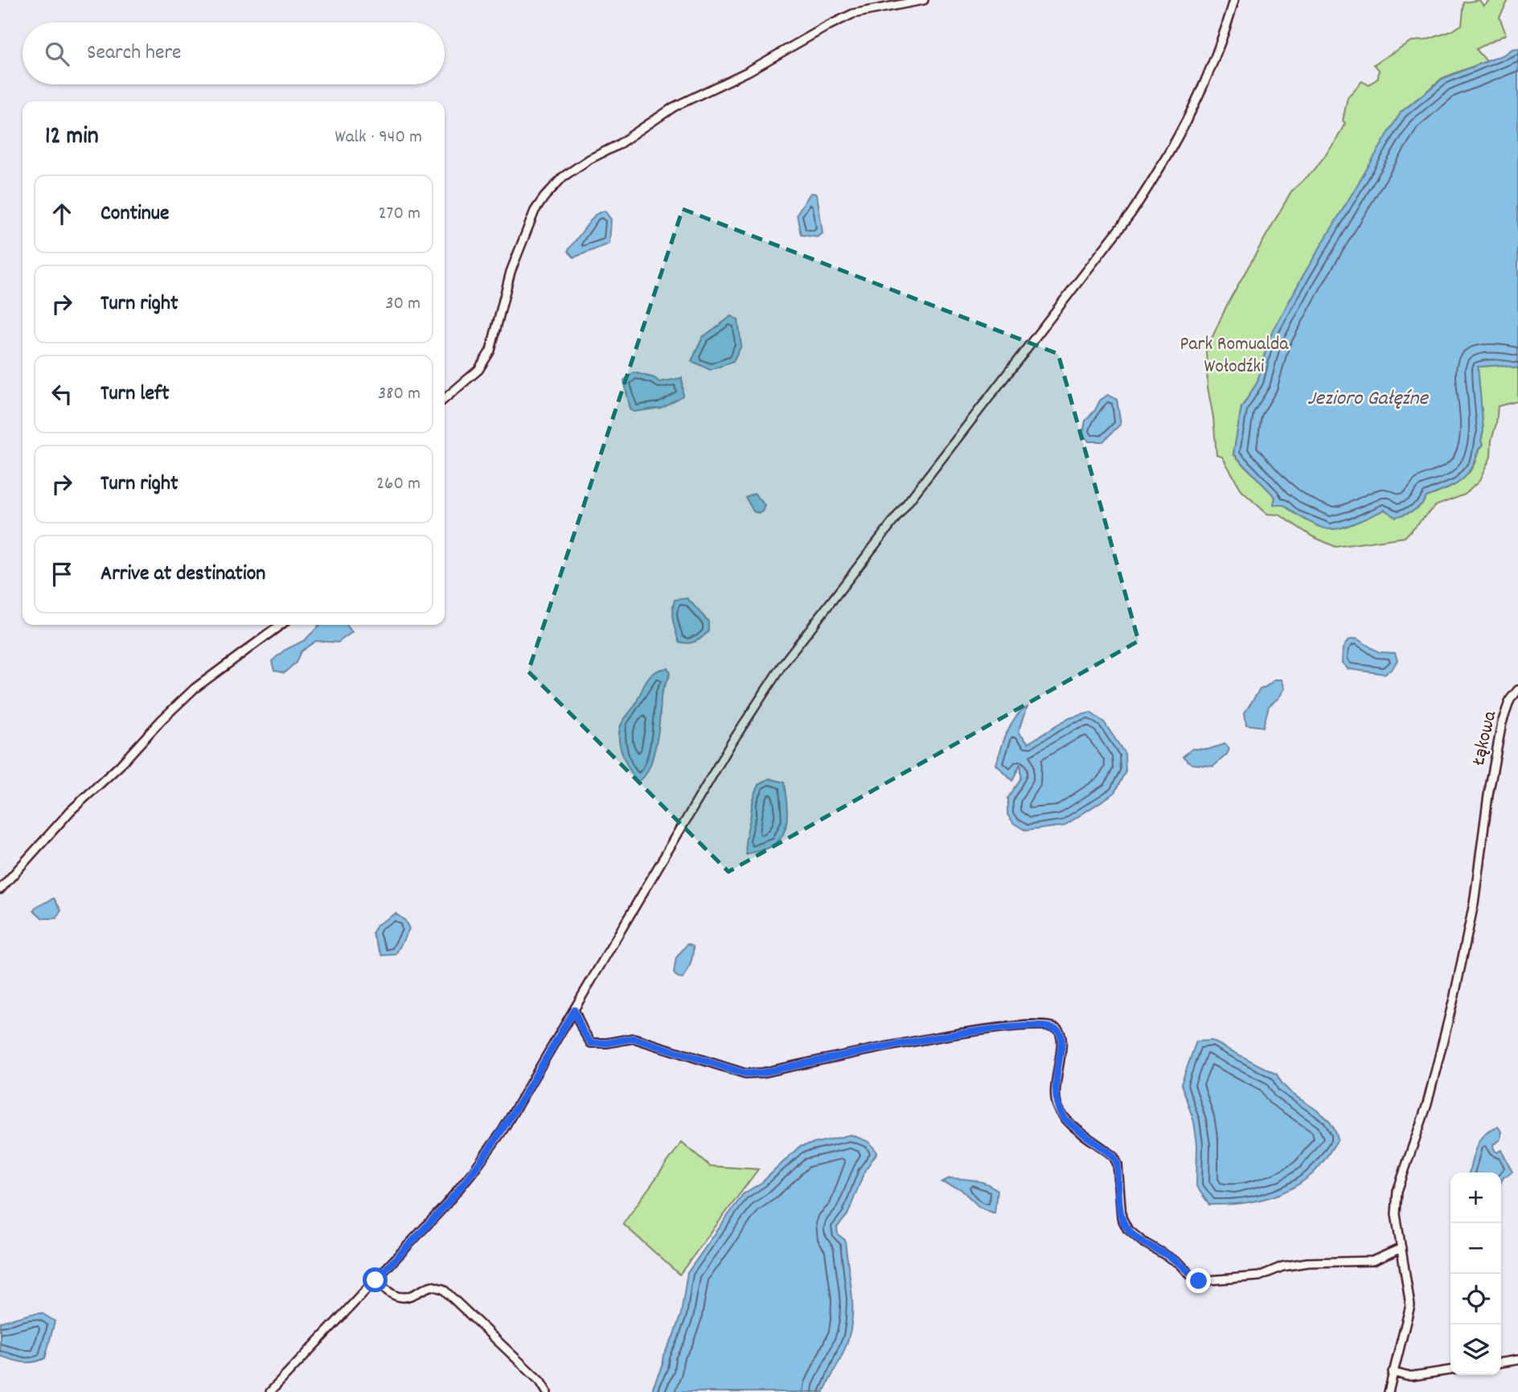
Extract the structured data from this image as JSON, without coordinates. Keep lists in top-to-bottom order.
{
  "streets": {
    "street": ["Łąkowa"]
  },
  "water": ["Jezioro Gałęźne"],
  "parks": ["Park Romualda Wołodźki"],
  "page": {
    "search": "Search here",
    "heading": ["12 min", "Walk · 940 m"],
    "list": [
      ["Continue", "270 m"],
      ["Turn right", "30 m"],
      ["Turn left", "380 m"],
      ["Turn right", "260 m"],
      "Arrive at destination"
    ],
    "map_buttons": ["+", "−"]
  }
}
